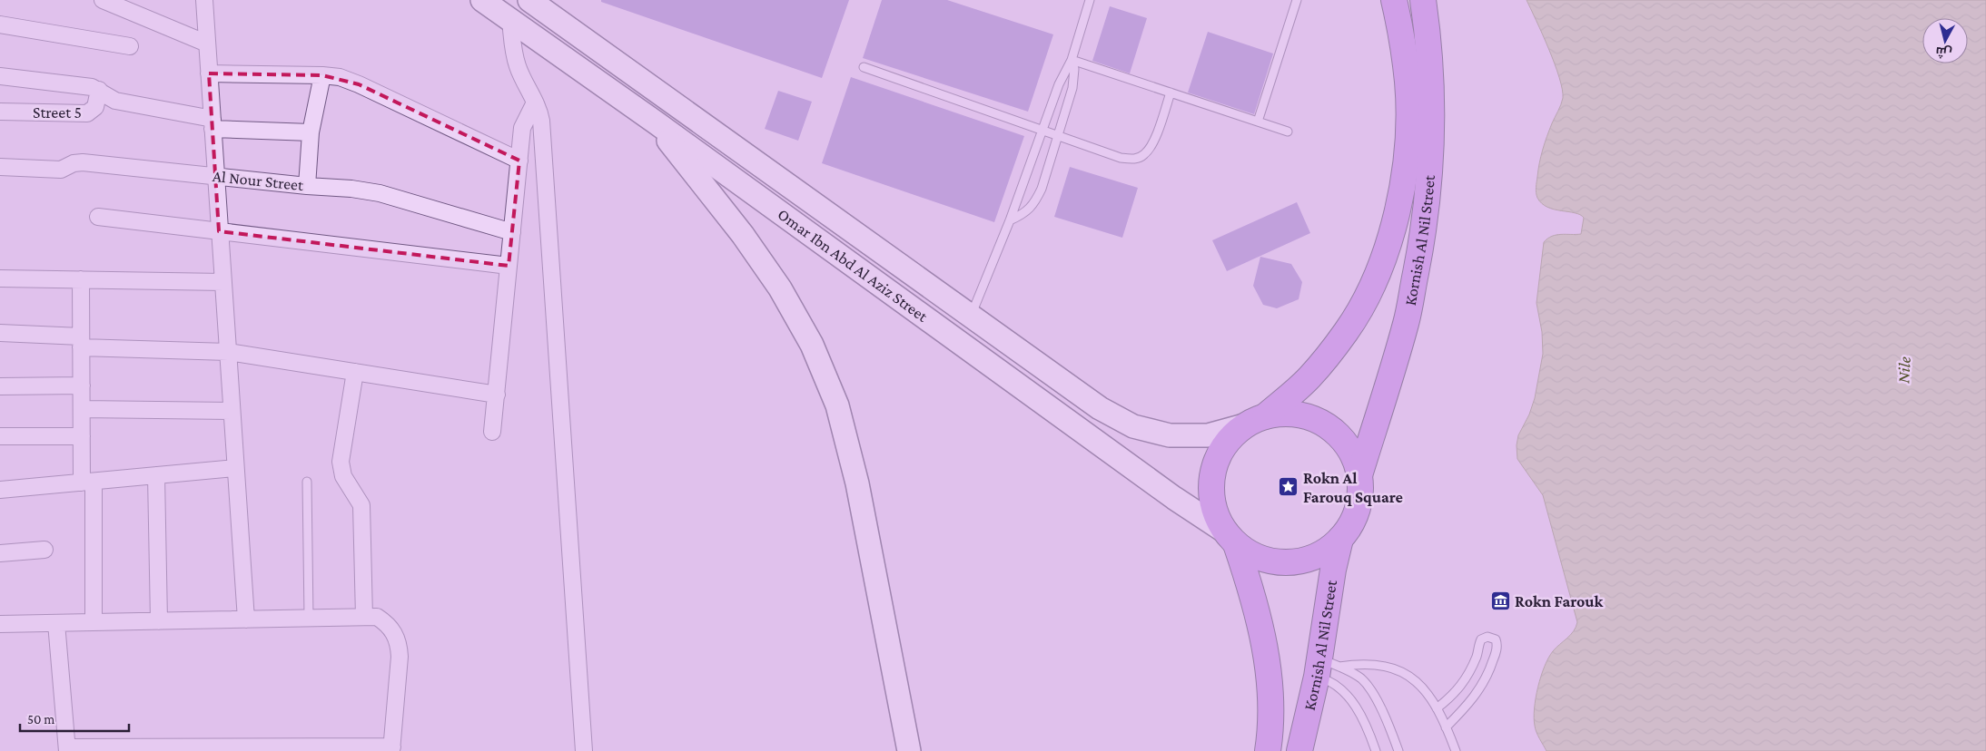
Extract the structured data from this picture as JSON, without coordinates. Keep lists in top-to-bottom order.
{
  "streets": {
    "highway": ["Kornish Al Nil Street"],
    "main road": ["Omar Ibn Abd Al Aziz Street"],
    "street": ["Street 5", "Al Nour Street"]
  },
  "crossings": [
    ["Kornish Al Nil Street", "Omar Ibn Abd Al Aziz Street"]
  ],
  "water": ["Nile"],
  "places": {
    "place": ["Rokn Al Farouq Square"],
    "museum": ["Rokn Farouk"]
  },
  "scale_bar": "50 m",
  "north": "bottom"
}
